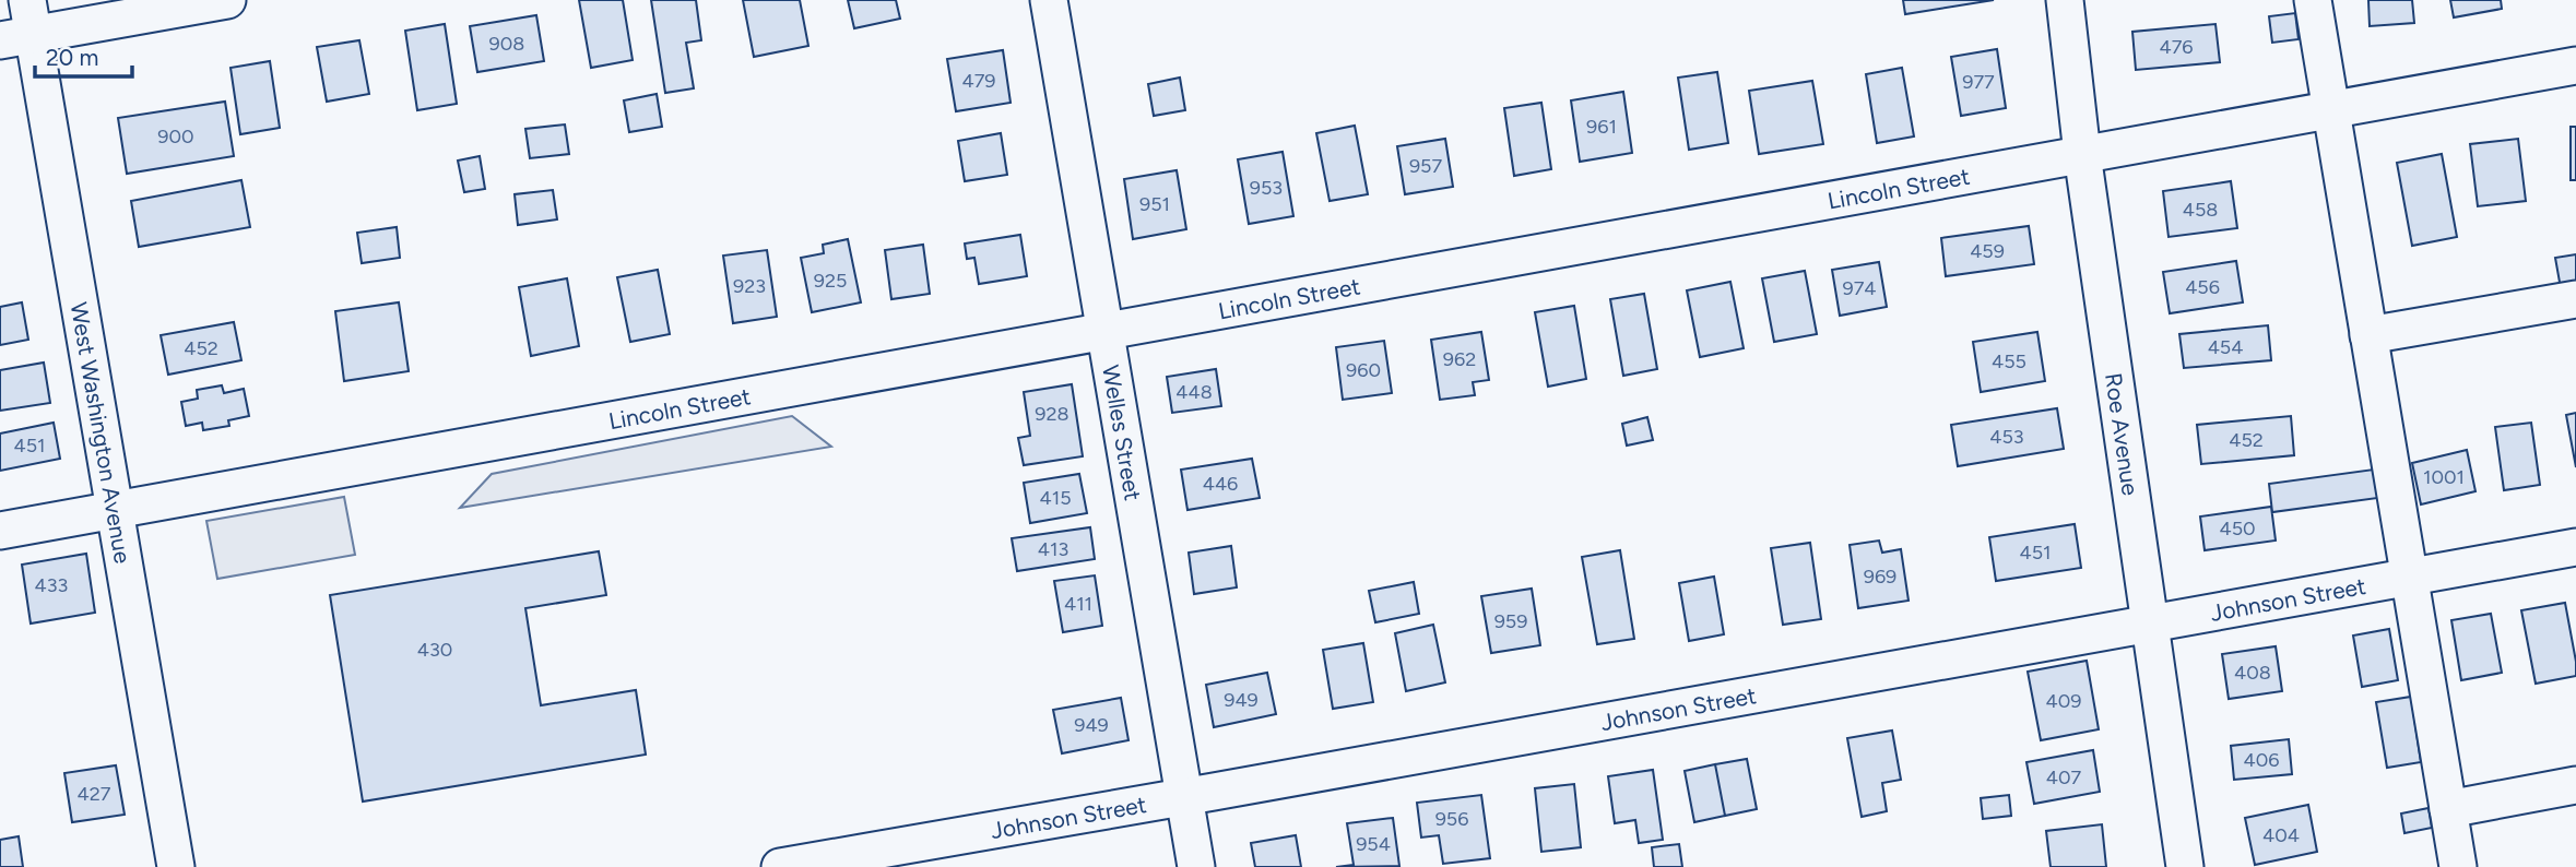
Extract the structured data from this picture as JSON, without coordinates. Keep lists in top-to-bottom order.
{
  "streets": {
    "street": [
      "Lincoln Street",
      "West Washington Avenue",
      "Welles Street",
      "Roe Avenue",
      "Johnson Street"
    ]
  },
  "crossings": [
    ["Lincoln Street", "West Washington Avenue"],
    ["Lincoln Street", "Welles Street"],
    ["Lincoln Street", "Roe Avenue"],
    ["Welles Street", "Johnson Street"],
    ["Roe Avenue", "Johnson Street"]
  ],
  "house_numbers": [
    "908",
    "476",
    "479",
    "977",
    "961",
    "900",
    "957",
    "953",
    "951",
    "458",
    "459",
    "925",
    "923",
    "456",
    "974",
    "454",
    "452",
    "962",
    "455",
    "960",
    "448",
    "928",
    "453",
    "452",
    "451",
    "1001",
    "446",
    "415",
    "450",
    "413",
    "451",
    "969",
    "433",
    "411",
    "959",
    "430",
    "408",
    "949",
    "409",
    "949",
    "406",
    "407",
    "427",
    "956",
    "404",
    "954"
  ],
  "scale_bar": "20 m"
}
